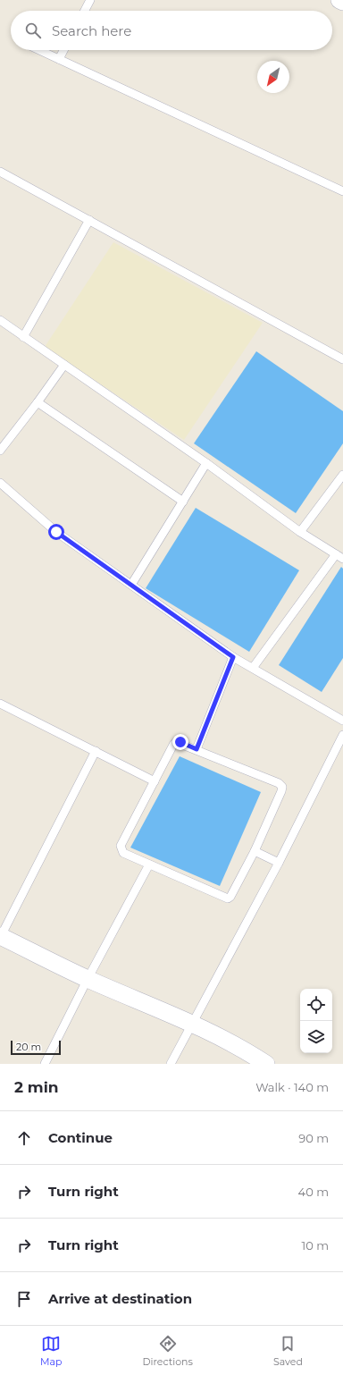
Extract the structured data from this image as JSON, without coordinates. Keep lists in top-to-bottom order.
{
  "scale_bar": "20 m",
  "north": "bottom left",
  "page": {
    "search": "Search here",
    "scale": "20 m",
    "heading": ["2 min", "Walk · 140 m"],
    "list": [
      ["Continue", "90 m"],
      ["Turn right", "40 m"],
      ["Turn right", "10 m"],
      "Arrive at destination"
    ],
    "nav": ["Map", "Directions", "Saved"]
  }
}
